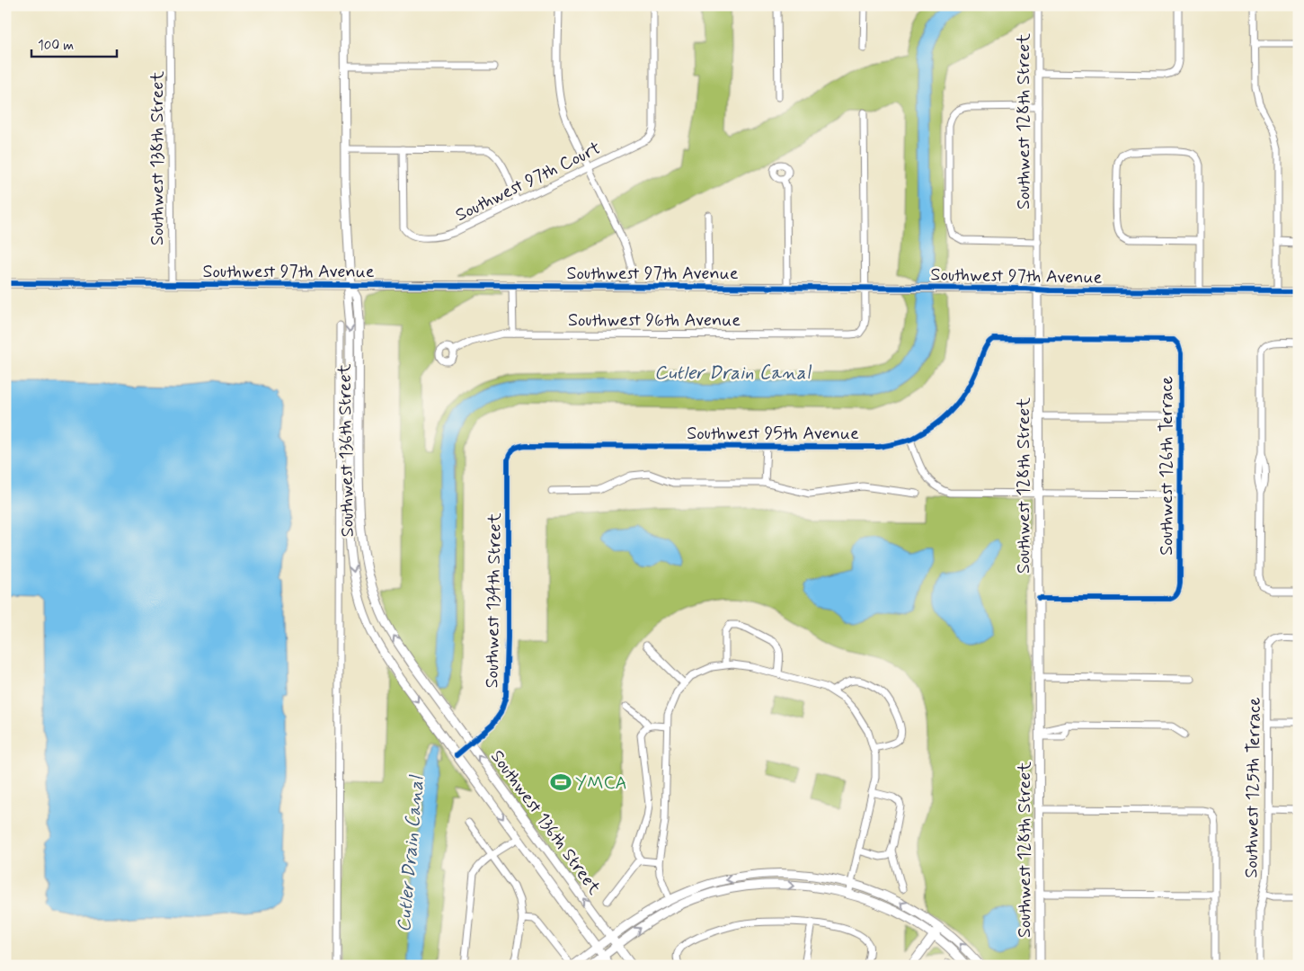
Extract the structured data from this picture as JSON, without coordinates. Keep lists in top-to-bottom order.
{
  "streets": {
    "street": [
      "Southwest 128th Street",
      "Southwest 138th Street",
      "Southwest 97th Court",
      "Southwest 97th Avenue",
      "Southwest 96th Avenue",
      "Southwest 95th Avenue",
      "Southwest 136th Street",
      "Southwest 126th Terrace",
      "Southwest 134th Street",
      "Southwest 125th Terrace"
    ]
  },
  "crossings": [
    ["Southwest 128th Street", "Southwest 97th Avenue"],
    ["Southwest 128th Street", "Southwest 95th Avenue"],
    ["Southwest 128th Street", "Southwest 126th Terrace"],
    ["Southwest 138th Street", "Southwest 97th Avenue"],
    ["Southwest 97th Avenue", "Southwest 96th Avenue"],
    ["Southwest 97th Avenue", "Southwest 136th Street"],
    ["Southwest 95th Avenue", "Southwest 126th Terrace"],
    ["Southwest 95th Avenue", "Southwest 134th Street"],
    ["Southwest 136th Street", "Southwest 134th Street"]
  ],
  "water": ["Cutler Drain Canal"],
  "places": {
    "sports": ["YMCA"]
  },
  "scale_bar": "100 m"
}
